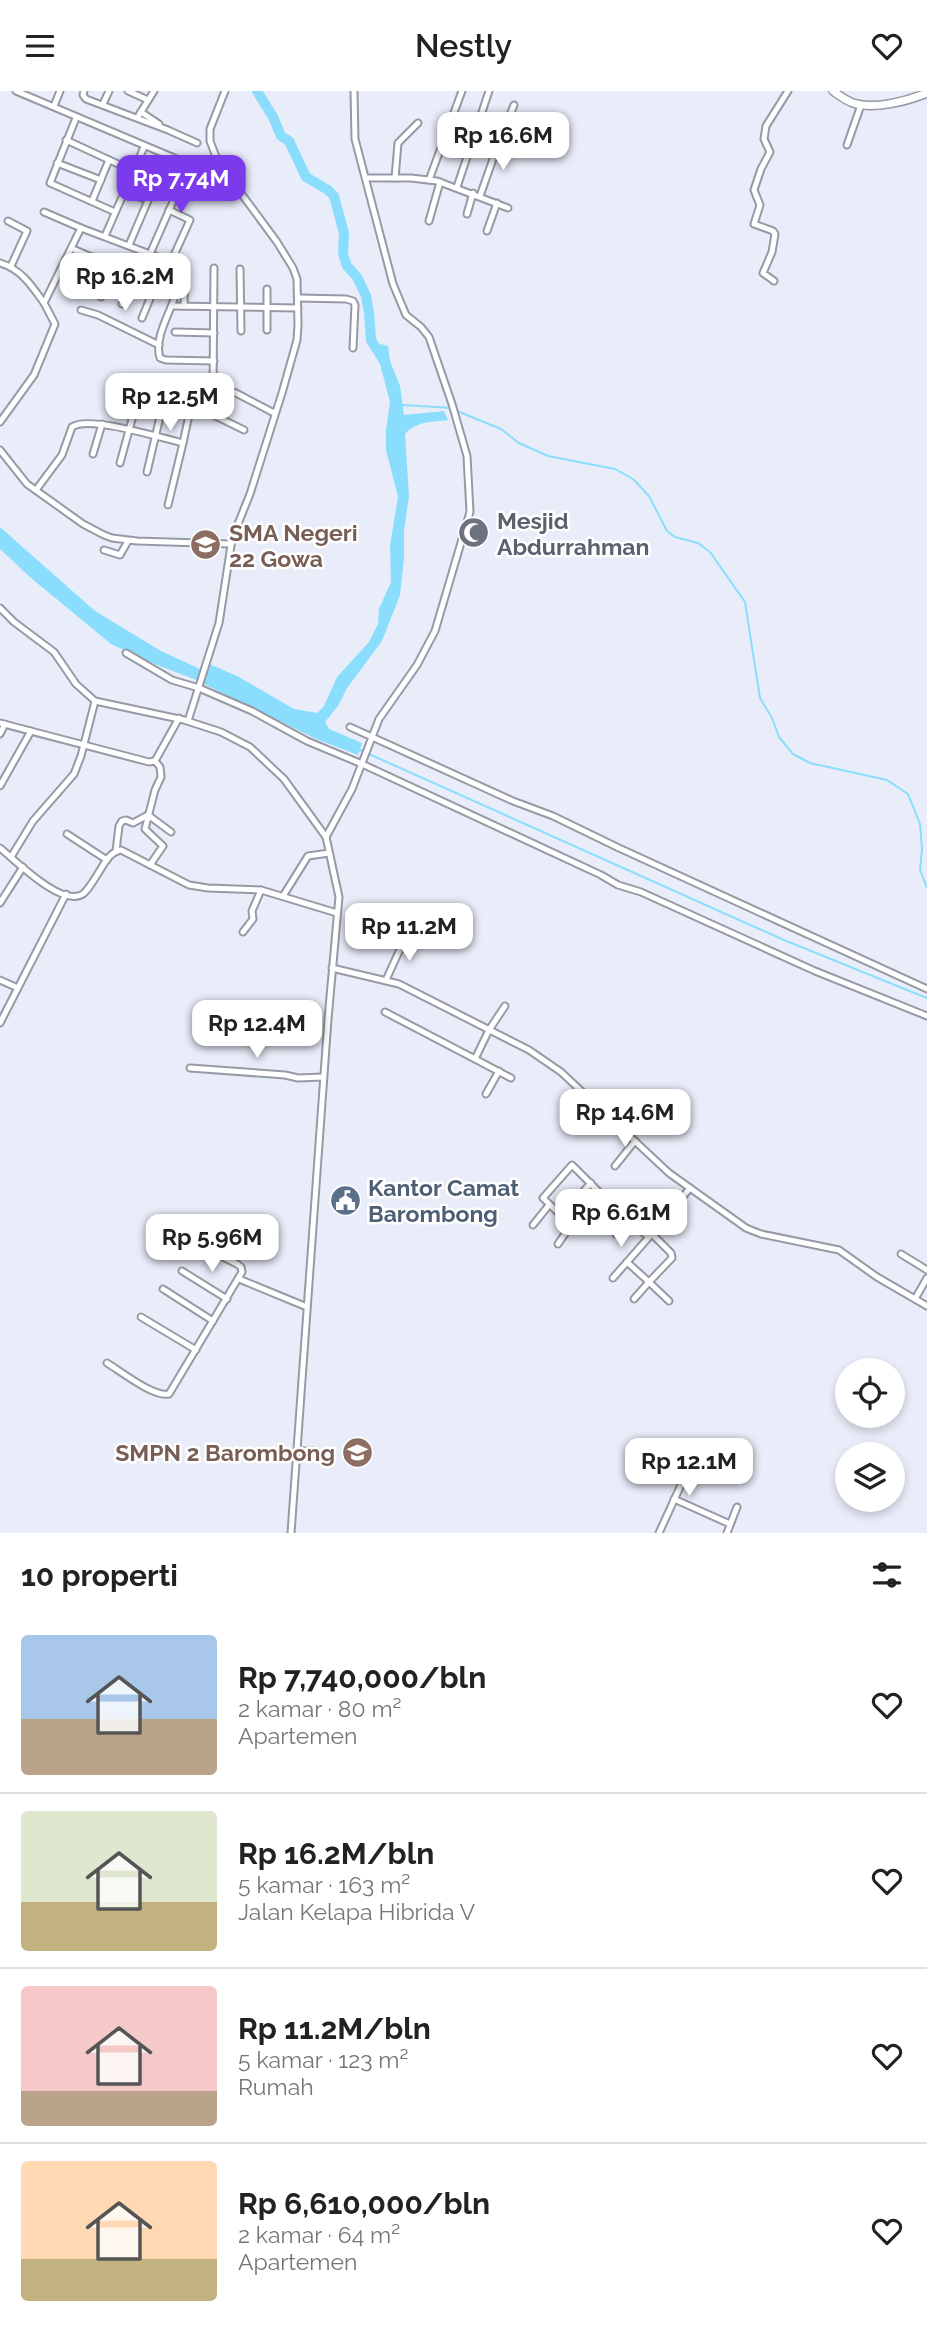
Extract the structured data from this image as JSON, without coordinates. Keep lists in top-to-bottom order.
{
  "places": {
    "mosque": ["Mesjid Abdurrahman"],
    "school or university": ["SMA Negeri 22 Gowa", "SMPN 2 Barombong"],
    "public building": ["Kantor Camat Barombong"]
  },
  "page": {
    "header": "Nestly",
    "price": [
      "Rp 16.6M",
      "Rp 7.74M",
      "Rp 16.2M",
      "Rp 12.5M",
      "Rp 11.2M",
      "Rp 12.4M",
      "Rp 14.6M",
      "Rp 6.61M",
      "Rp 5.96M",
      "Rp 12.1M"
    ],
    "heading": "10 properti",
    "list": [
      {
        "name": "Rp 7,740,000/bln",
        "note": "2 kamar · 80 m² · Apartemen"
      },
      {
        "name": "Rp 16.2M/bln",
        "note": "5 kamar · 163 m² · Jalan Kelapa Hibrida V"
      },
      {
        "name": "Rp 11.2M/bln",
        "note": "5 kamar · 123 m² · Rumah"
      },
      {
        "name": "Rp 6,610,000/bln",
        "note": "2 kamar · 64 m² · Apartemen"
      }
    ]
  }
}
